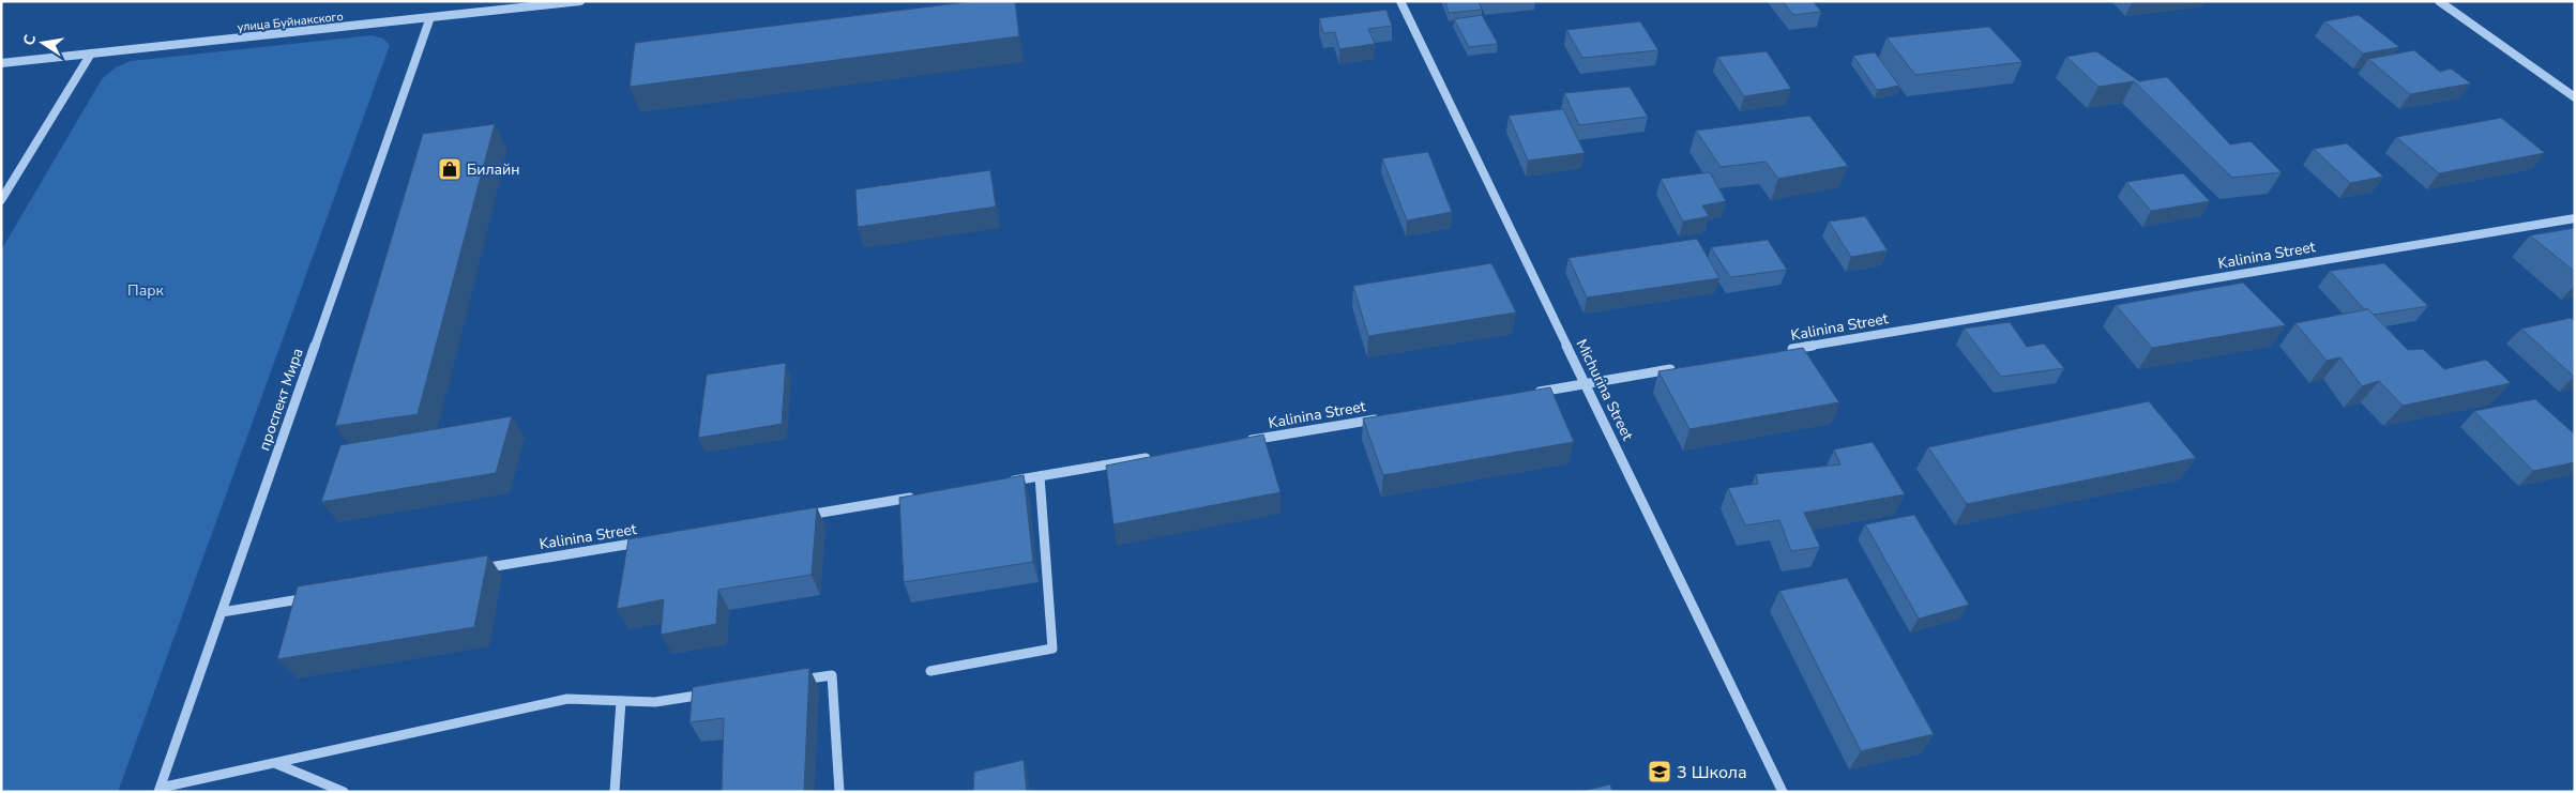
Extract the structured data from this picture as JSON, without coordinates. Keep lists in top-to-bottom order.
{
  "streets": {
    "street": [
      "улица Буйнакского",
      "Kalinina Street",
      "Michurina Street",
      "проспект Мира"
    ]
  },
  "crossings": [
    ["улица Буйнакского", "проспект Мира"]
  ],
  "parks": ["Парк"],
  "places": {
    "shop": ["Билайн"],
    "school or university": ["3 Школа"]
  },
  "north": "left"
}
